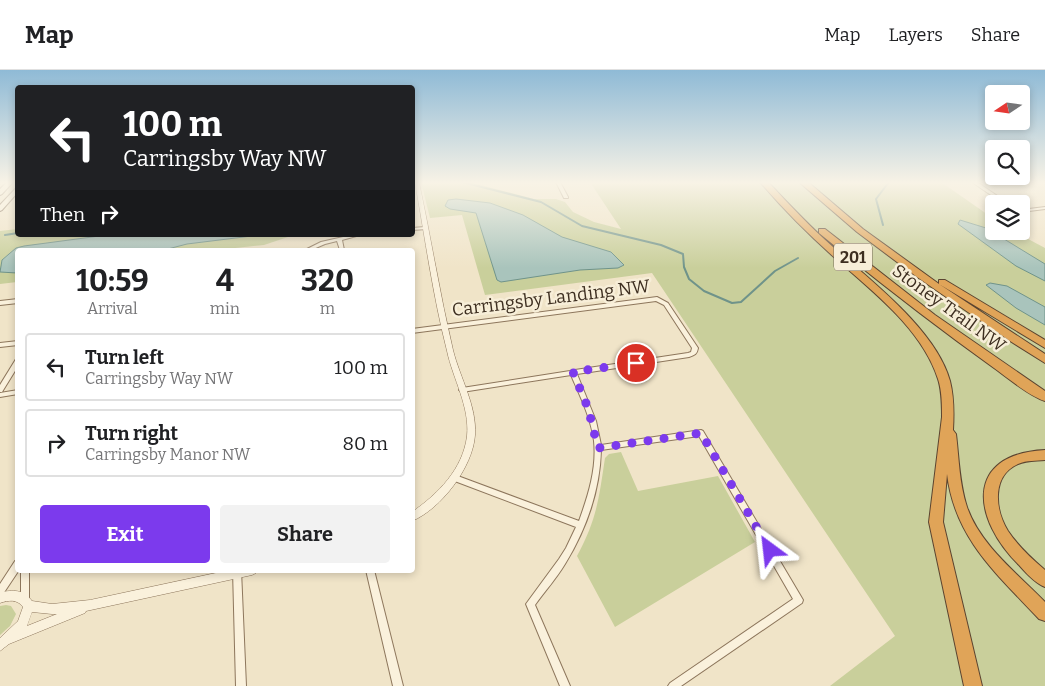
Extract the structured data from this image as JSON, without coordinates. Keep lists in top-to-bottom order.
{
  "streets": {
    "highway": ["201", "Stoney Trail NW"],
    "street": ["Carringsby Landing NW"]
  },
  "north": "left",
  "page": {
    "header": "Map",
    "nav": ["Map", "Layers", "Share"],
    "turn": ["100 m", "Carringsby Way NW"],
    "then": "Then",
    "eta": [
      "10:59",
      "Arrival",
      "4",
      "min",
      "320",
      "m"
    ],
    "list": [
      {
        "name": "Turn left",
        "note": "Carringsby Way NW",
        "value": "100 m"
      },
      {
        "name": "Turn right",
        "note": "Carringsby Manor NW",
        "value": "80 m"
      }
    ],
    "buttons": ["Exit", "Share"]
  }
}
